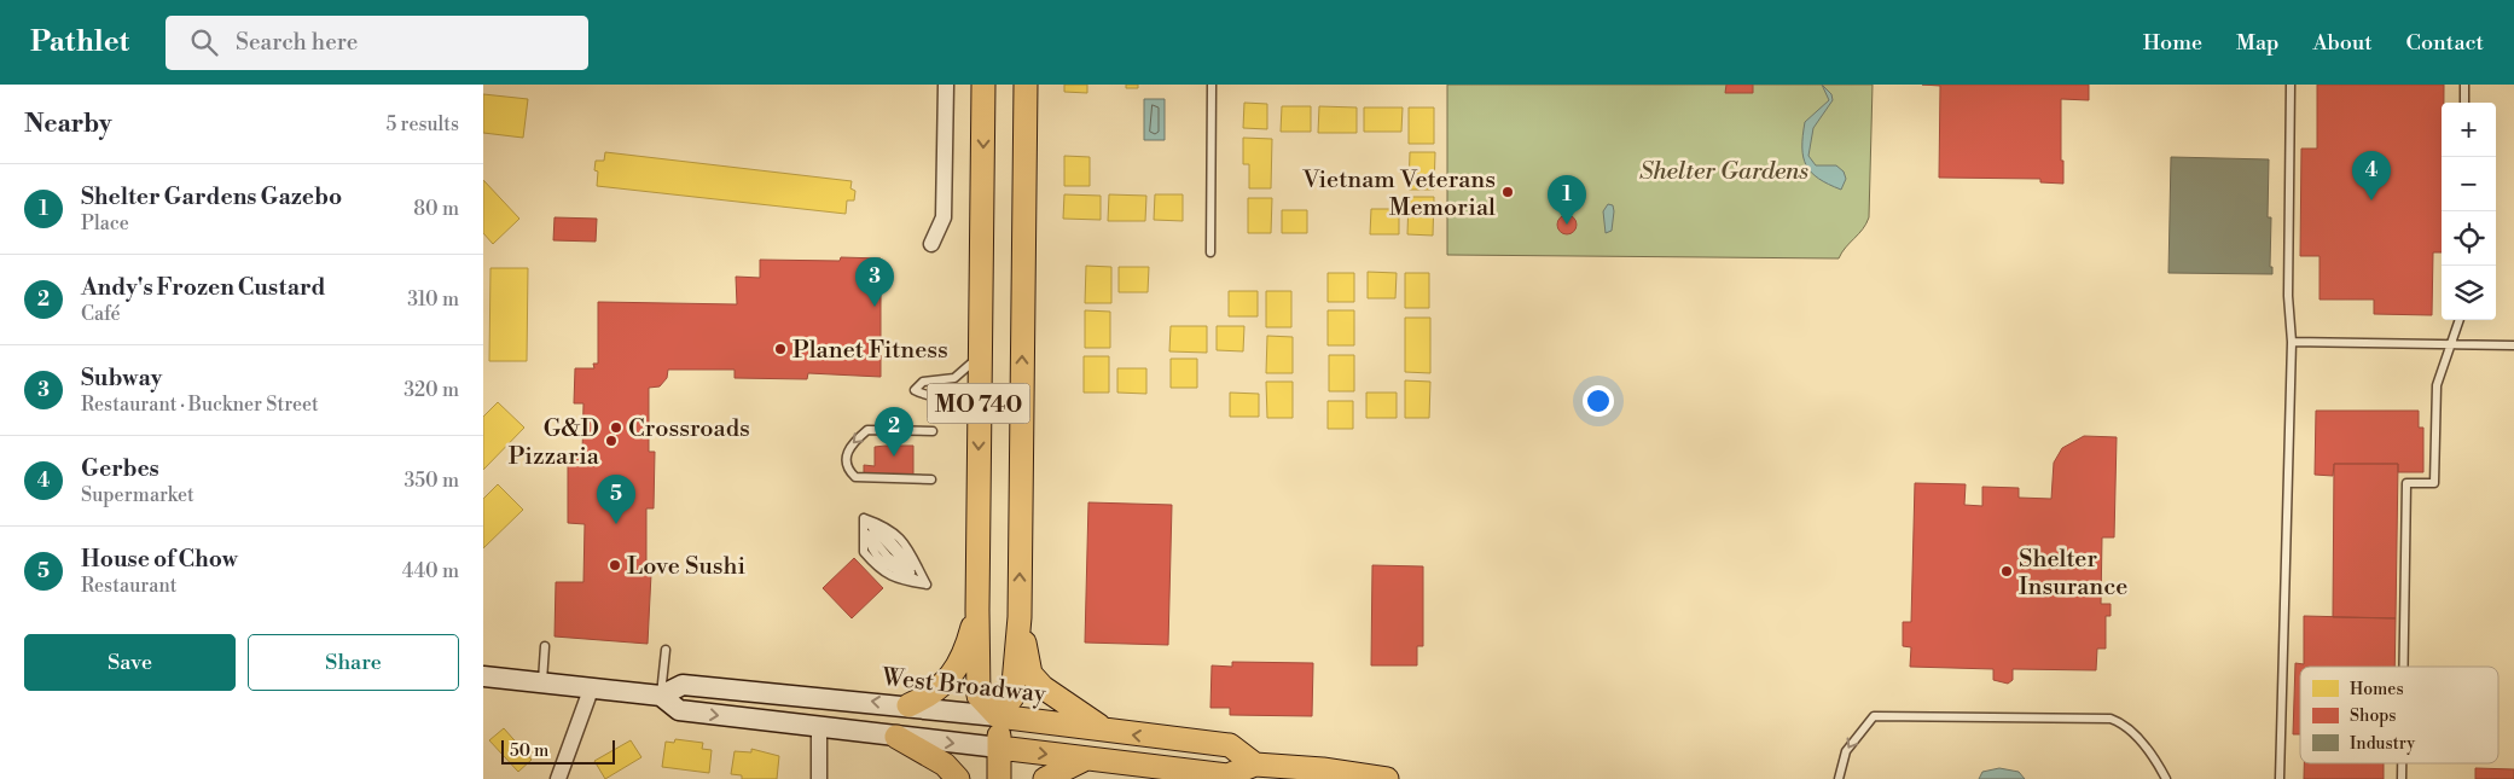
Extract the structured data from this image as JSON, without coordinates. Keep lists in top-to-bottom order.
{
  "streets": {
    "main road": ["MO 740", "West Broadway"]
  },
  "crossings": [
    ["MO 740", "West Broadway"]
  ],
  "parks": ["Shelter Gardens"],
  "places": [
    "Vietnam Veterans Memorial",
    "Planet Fitness",
    "Crossroads",
    "G&D Pizzaria",
    "Love Sushi",
    "Shelter Insurance"
  ],
  "legend": ["Homes", "Shops", "Industry"],
  "scale_bar": "50 m",
  "page": {
    "header": "Pathlet",
    "search": "Search here",
    "nav": [
      "Home",
      "Map",
      "About",
      "Contact"
    ],
    "heading": ["Nearby", "5 results"],
    "map_buttons": ["+", "−"],
    "pins": [
      "4",
      "1",
      "3",
      "2",
      "5"
    ],
    "list": [
      {
        "mark": "1",
        "name": "Shelter Gardens Gazebo",
        "note": "Place",
        "value": "80 m"
      },
      {
        "mark": "2",
        "name": "Andy's Frozen Custard",
        "note": "Café",
        "value": "310 m"
      },
      {
        "mark": "3",
        "name": "Subway",
        "note": "Restaurant · Buckner Street",
        "value": "320 m"
      },
      {
        "mark": "4",
        "name": "Gerbes",
        "note": "Supermarket",
        "value": "350 m"
      },
      {
        "mark": "5",
        "name": "House of Chow",
        "note": "Restaurant",
        "value": "440 m"
      }
    ],
    "buttons": ["Save", "Share"],
    "scale": "50 m"
  }
}
